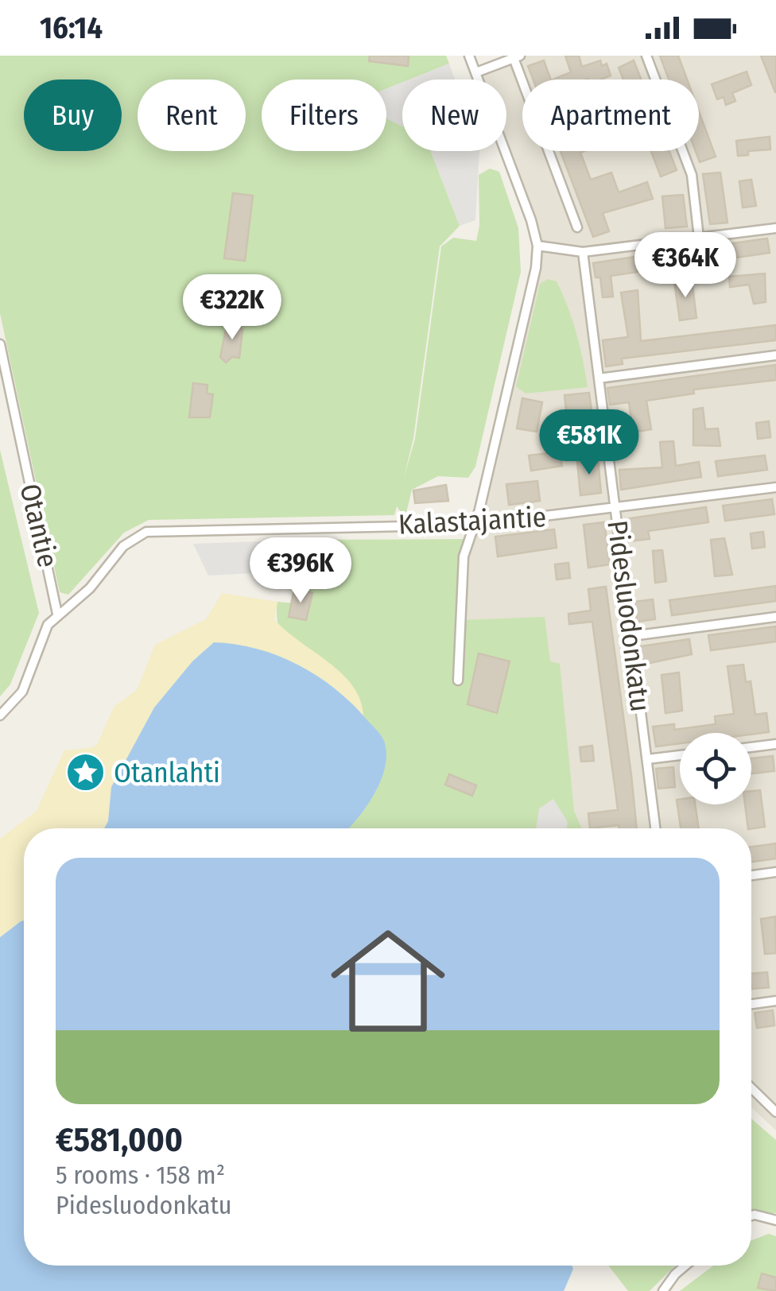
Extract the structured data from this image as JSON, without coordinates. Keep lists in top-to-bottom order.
{
  "streets": {
    "street": ["Kalastajantie", "Otantie", "Pidesluodonkatu"]
  },
  "crossings": [
    ["Kalastajantie", "Otantie"],
    ["Kalastajantie", "Pidesluodonkatu"]
  ],
  "places": {
    "place": ["Otanlahti"]
  },
  "page": {
    "status": "16:14",
    "chip": [
      "Buy",
      "Rent",
      "Filters",
      "New",
      "Apartment"
    ],
    "price": [
      "€364K",
      "€322K",
      "€581K",
      "€396K"
    ],
    "list": [
      {
        "name": "€581,000",
        "note": "5 rooms · 158 m² · Pidesluodonkatu"
      }
    ]
  }
}
